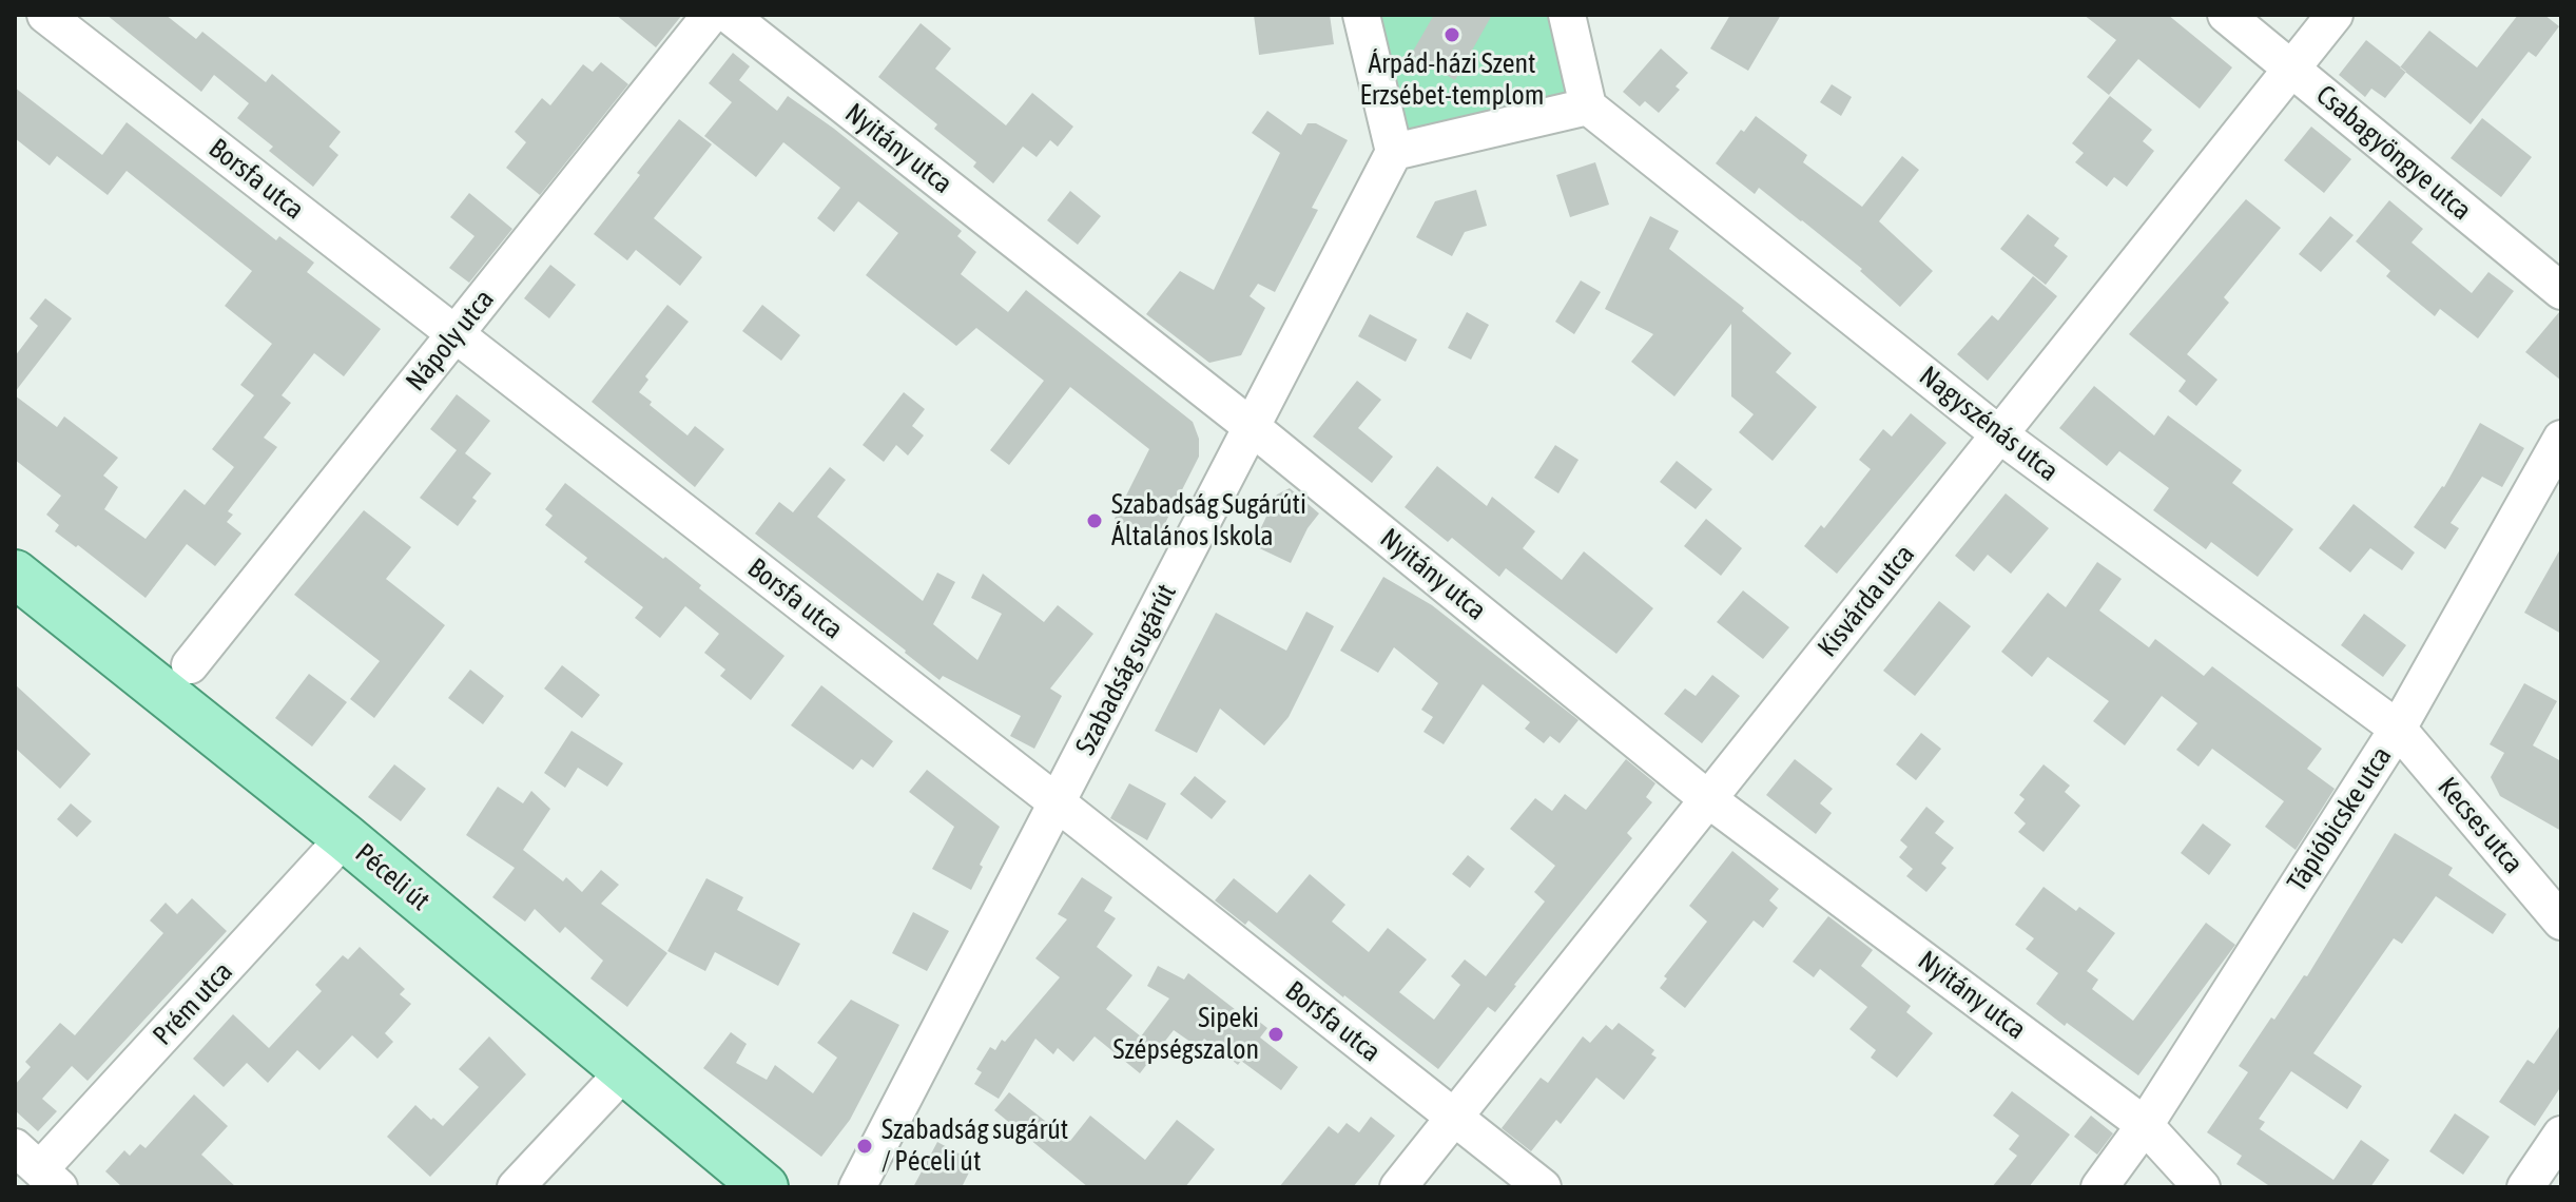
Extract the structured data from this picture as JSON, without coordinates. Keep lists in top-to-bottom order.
{
  "streets": {
    "main road": ["Péceli út"],
    "street": [
      "Nyitány utca",
      "Csabagyöngye utca",
      "Borsfa utca",
      "Nápoly utca",
      "Nagyszénás utca",
      "Kisvárda utca",
      "Szabadság sugárút",
      "Tápióbicske utca",
      "Kecses utca",
      "Prém utca"
    ]
  },
  "crossings": [
    ["Nyitány utca", "Kisvárda utca"],
    ["Nyitány utca", "Szabadság sugárút"],
    ["Nyitány utca", "Tápióbicske utca"],
    ["Csabagyöngye utca", "Kisvárda utca"],
    ["Borsfa utca", "Nápoly utca"],
    ["Borsfa utca", "Kisvárda utca"],
    ["Borsfa utca", "Szabadság sugárút"],
    ["Nagyszénás utca", "Kisvárda utca"],
    ["Nagyszénás utca", "Tápióbicske utca"],
    ["Nagyszénás utca", "Kecses utca"],
    ["Tápióbicske utca", "Kecses utca"],
    ["Péceli út", "Prém utca"]
  ],
  "places": [
    "Árpád-házi Szent Erzsébet-templom",
    "Szabadság Sugárúti Általános Iskola",
    "Sipeki Szépségszalon",
    "Szabadság sugárút / Péceli út"
  ]
}
